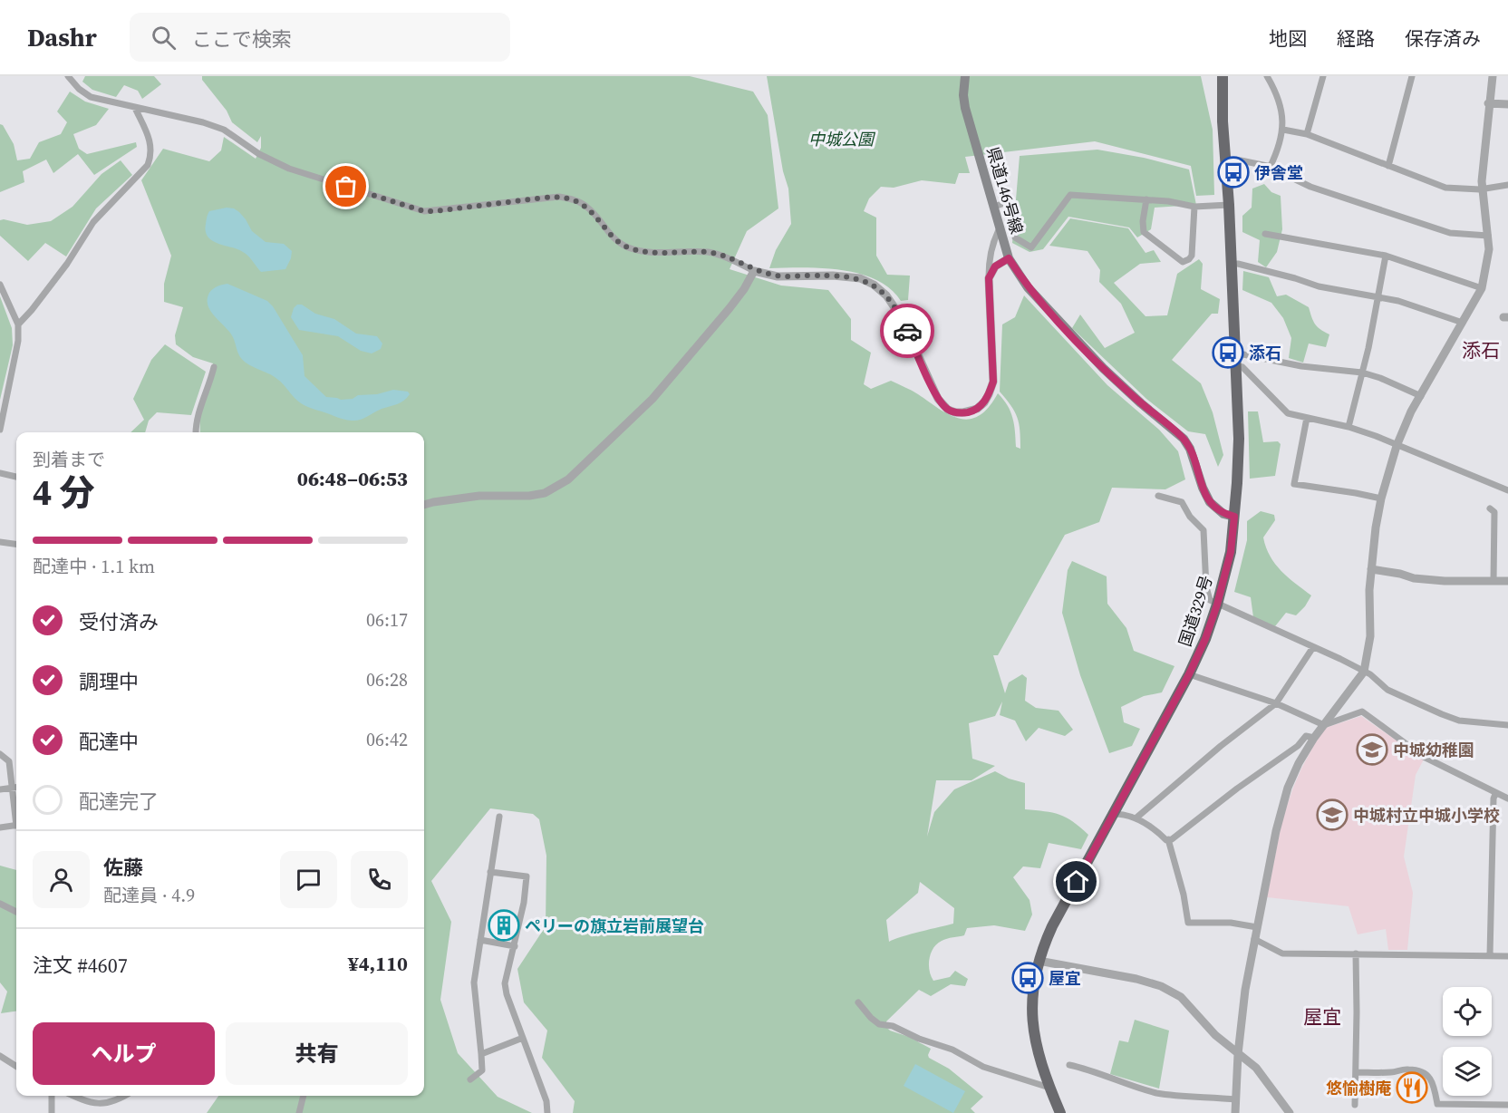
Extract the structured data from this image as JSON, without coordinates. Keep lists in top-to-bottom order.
{
  "streets": {
    "highway": ["国道329号"],
    "main road": ["県道146号線"]
  },
  "crossings": [
    ["県道146号線", "国道329号"]
  ],
  "districts": ["添石", "屋宜"],
  "parks": ["中城公園"],
  "places": {
    "bus stop": ["伊舎堂", "添石", "屋宜"],
    "school or university": ["中城幼稚園", "中城村立中城小学校"],
    "building": ["ペリーの旗立岩前展望台"],
    "restaurant": ["悠愉樹庵"]
  },
  "page": {
    "header": "Dashr",
    "search": "ここで検索",
    "nav": ["地図", "経路", "保存済み"],
    "heading": ["4 分", "到着まで", "06:48–06:53"],
    "panel": [
      "佐藤",
      "配達員 · 4.9",
      "注文 #4607",
      "¥4,110"
    ],
    "bar": "配達中 · 1.1 km",
    "list": [
      ["受付済み", "06:17"],
      ["調理中", "06:28"],
      ["配達中", "06:42"],
      "配達完了"
    ],
    "buttons": ["ヘルプ", "共有"]
  }
}
